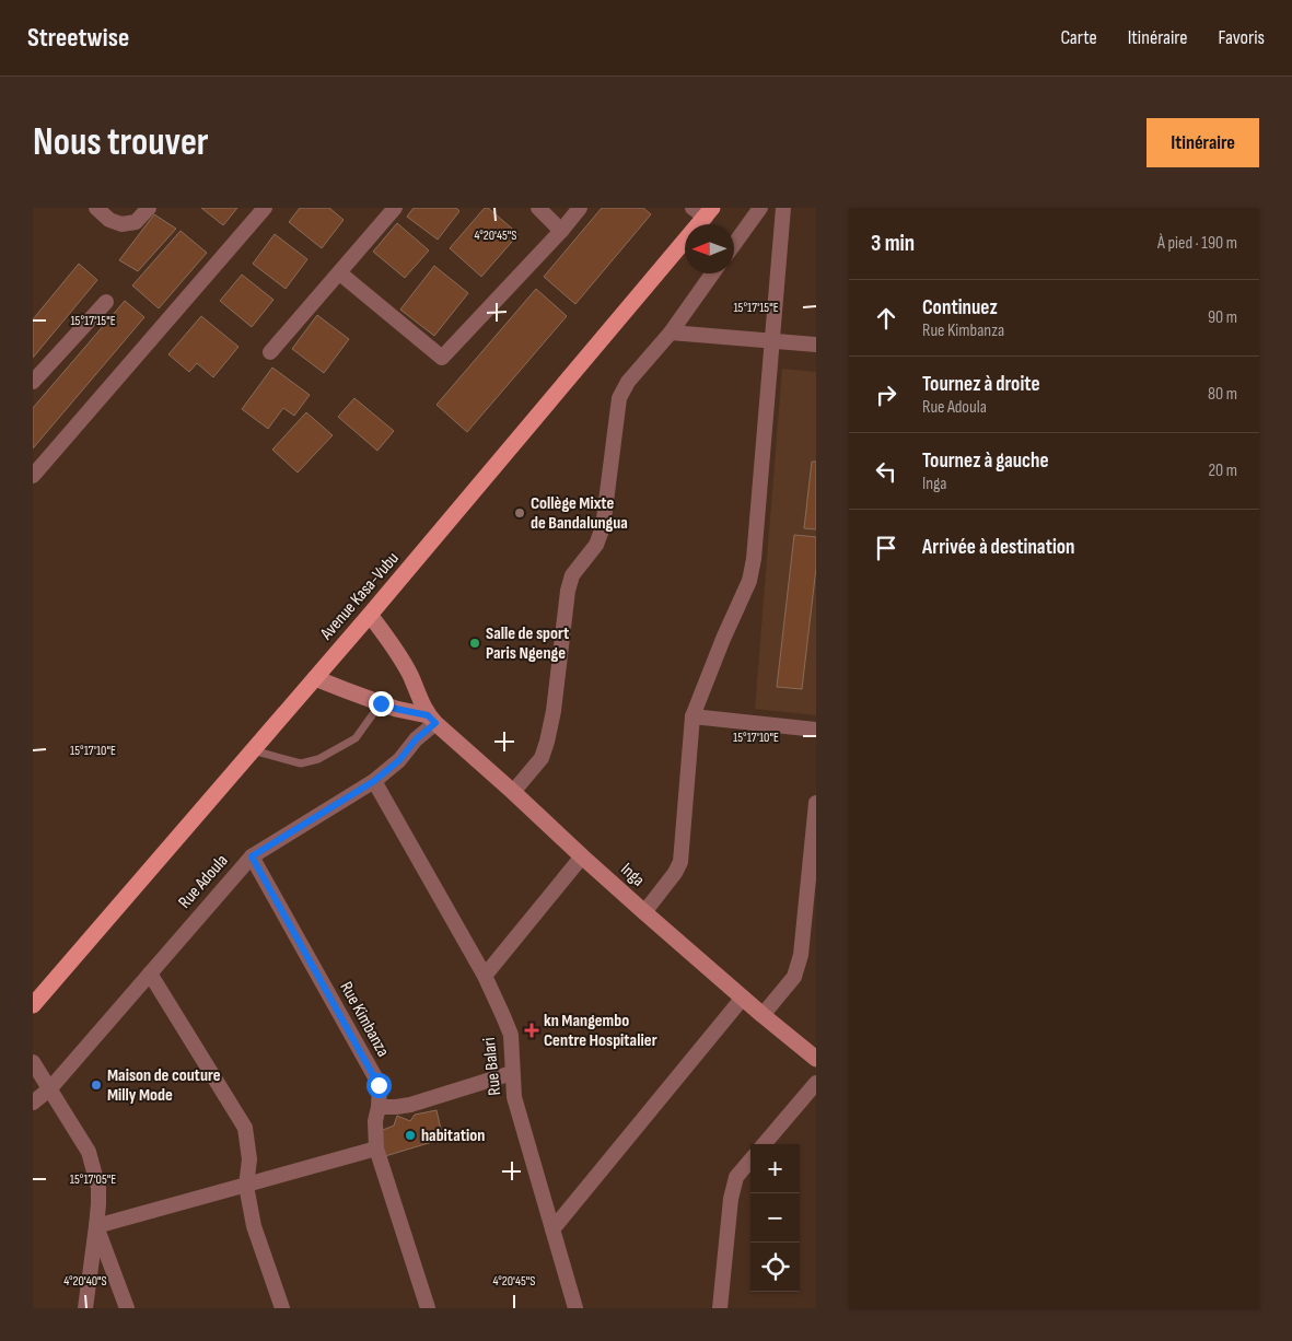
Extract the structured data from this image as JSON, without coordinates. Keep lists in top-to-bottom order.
{
  "streets": {
    "main road": ["Avenue Kasa-Vubu"],
    "street": [
      "Inga",
      "Rue Adoula",
      "Rue Kimbanza",
      "Rue Balari"
    ]
  },
  "crossings": [
    ["Avenue Kasa-Vubu", "Inga"],
    ["Inga", "Rue Adoula"],
    ["Rue Adoula", "Rue Kimbanza"],
    ["Rue Adoula", "Rue Balari"]
  ],
  "places": {
    "other": [
      "Collège Mixte de Bandalungua",
      "Salle de sport Paris Ngenge",
      "Maison de couture Milly Mode",
      "habitation"
    ],
    "health": ["kn Mangembo Centre Hospitalier"]
  },
  "north": "left",
  "page": {
    "header": "Streetwise",
    "nav": ["Carte", "Itinéraire", "Favoris"],
    "buttons": "Itinéraire",
    "title": "Nous trouver",
    "heading": ["3 min", "À pied · 190 m"],
    "list": [
      ["Continuez", "Rue Kimbanza", "90 m"],
      ["Tournez à droite", "Rue Adoula", "80 m"],
      ["Tournez à gauche", "Inga", "20 m"],
      "Arrivée à destination"
    ],
    "map_buttons": ["+", "−"]
  },
  "coordinates": [
    "4°20'45\"S",
    "15°17'15\"E",
    "15°17'10\"E",
    "15°17'05\"E",
    "4°20'40\"S"
  ]
}
